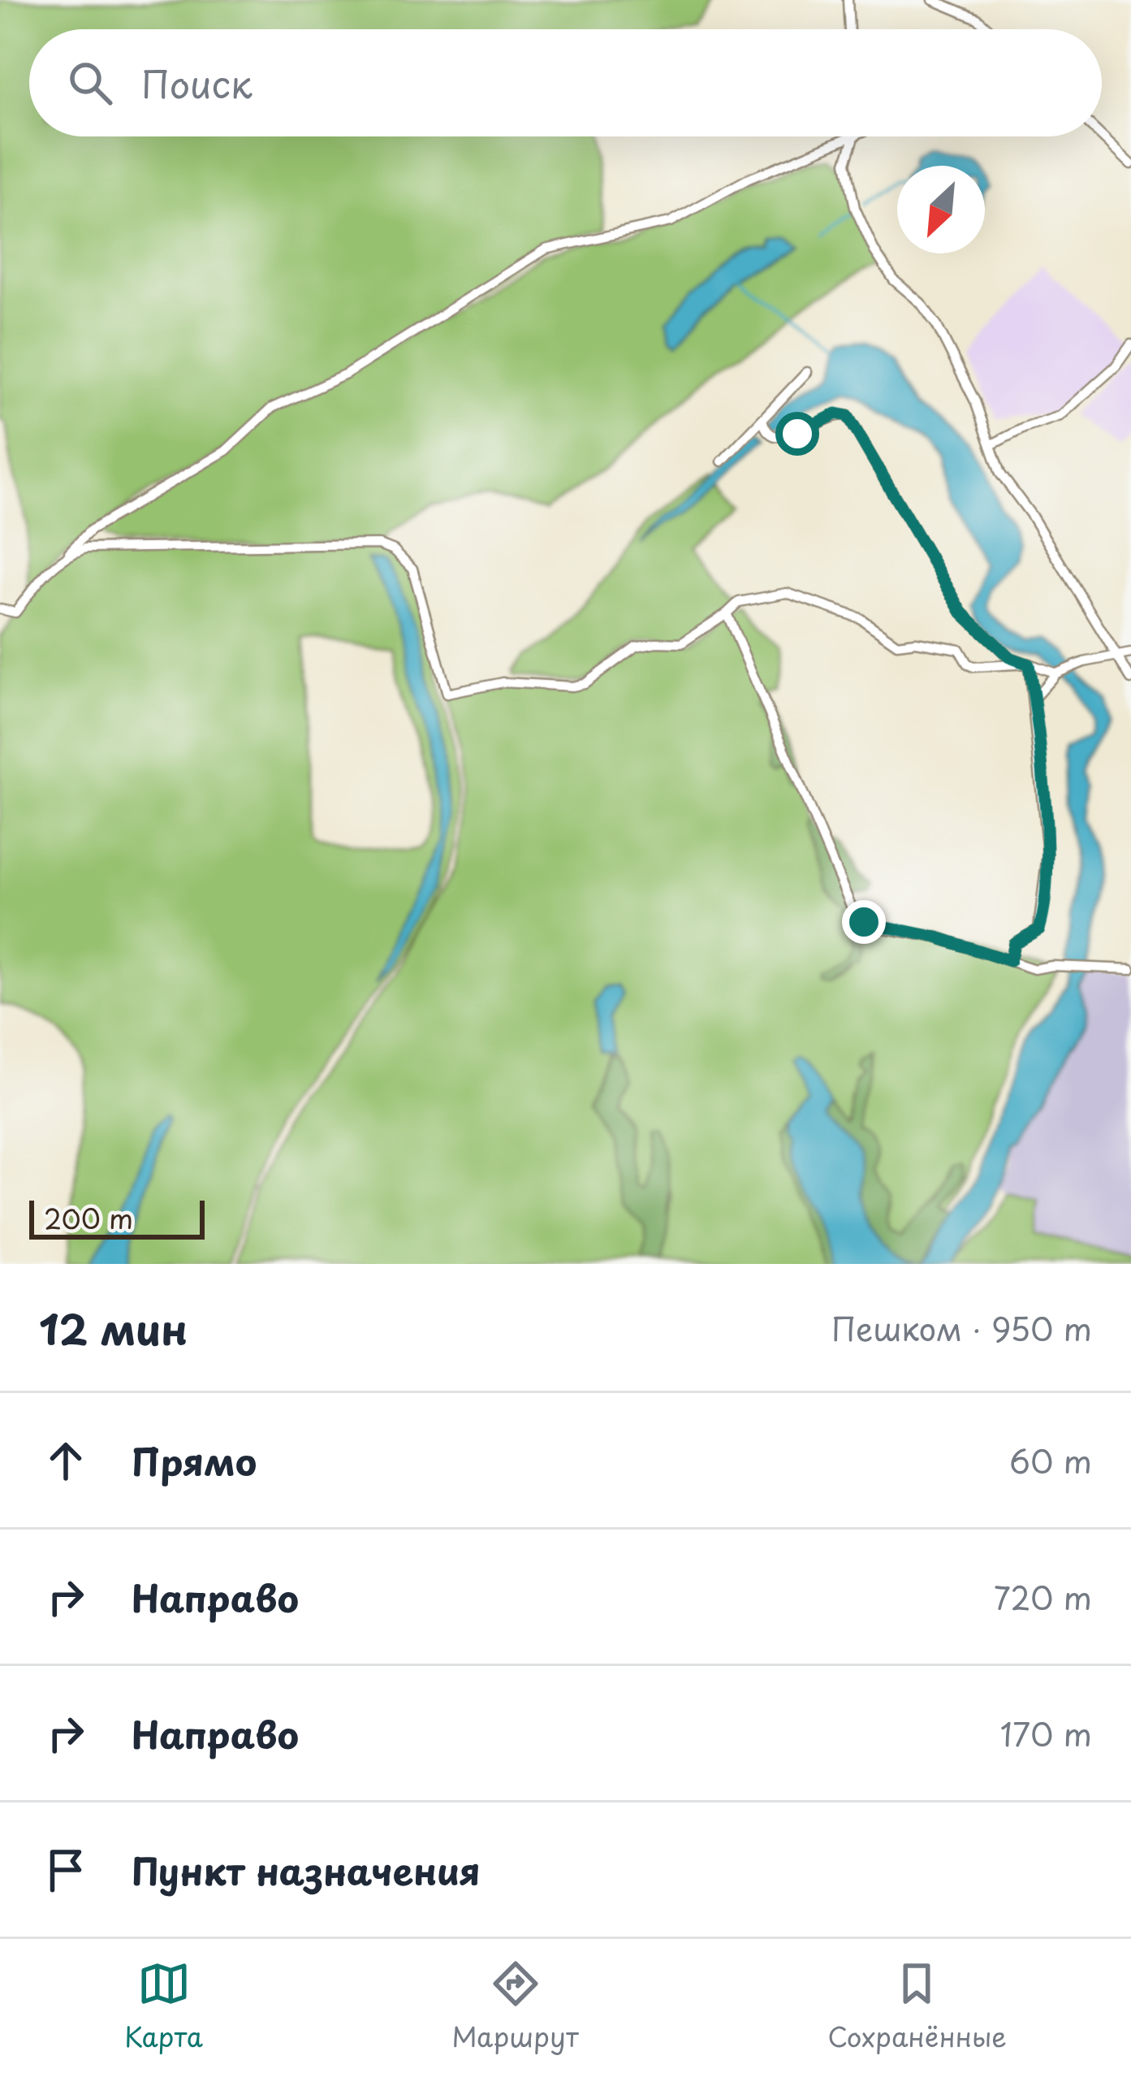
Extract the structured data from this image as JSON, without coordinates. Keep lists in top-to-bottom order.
{
  "scale_bar": "200 m",
  "north": "bottom left",
  "page": {
    "search": "Поиск",
    "scale": "200 m",
    "heading": ["12 мин", "Пешком · 950 m"],
    "list": [
      ["Прямо", "60 m"],
      ["Направо", "720 m"],
      ["Направо", "170 m"],
      "Пункт назначения"
    ],
    "nav": ["Карта", "Маршрут", "Сохранённые"]
  }
}
